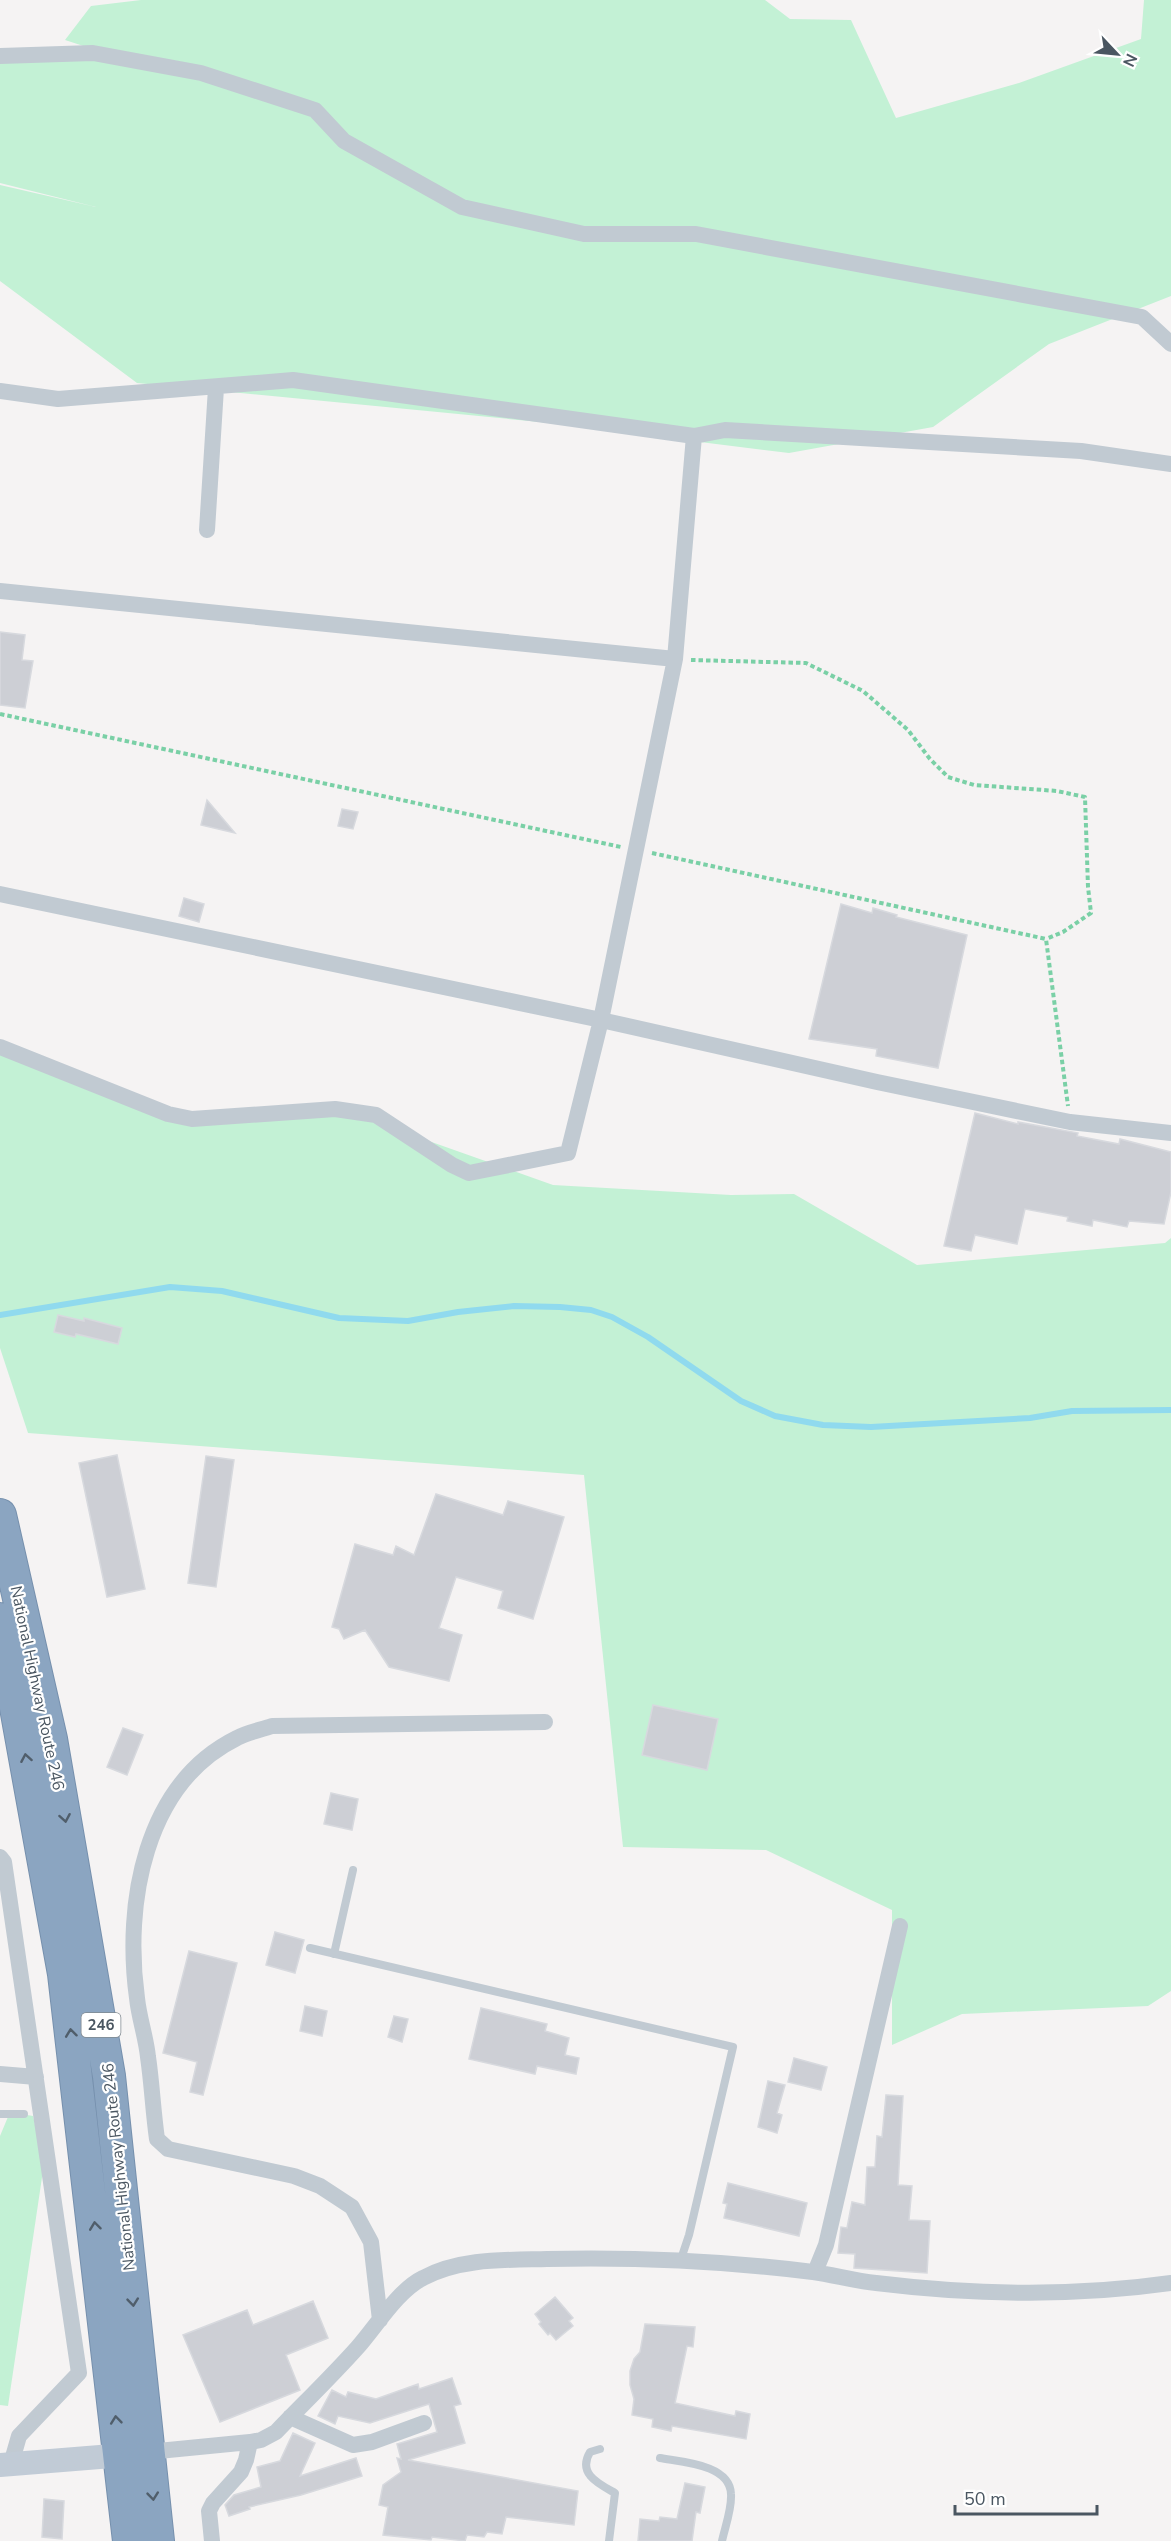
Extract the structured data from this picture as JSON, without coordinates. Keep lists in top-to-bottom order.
{
  "streets": {
    "highway": ["National Highway Route 246", "246"]
  },
  "scale_bar": "50 m",
  "north": "bottom right"
}
